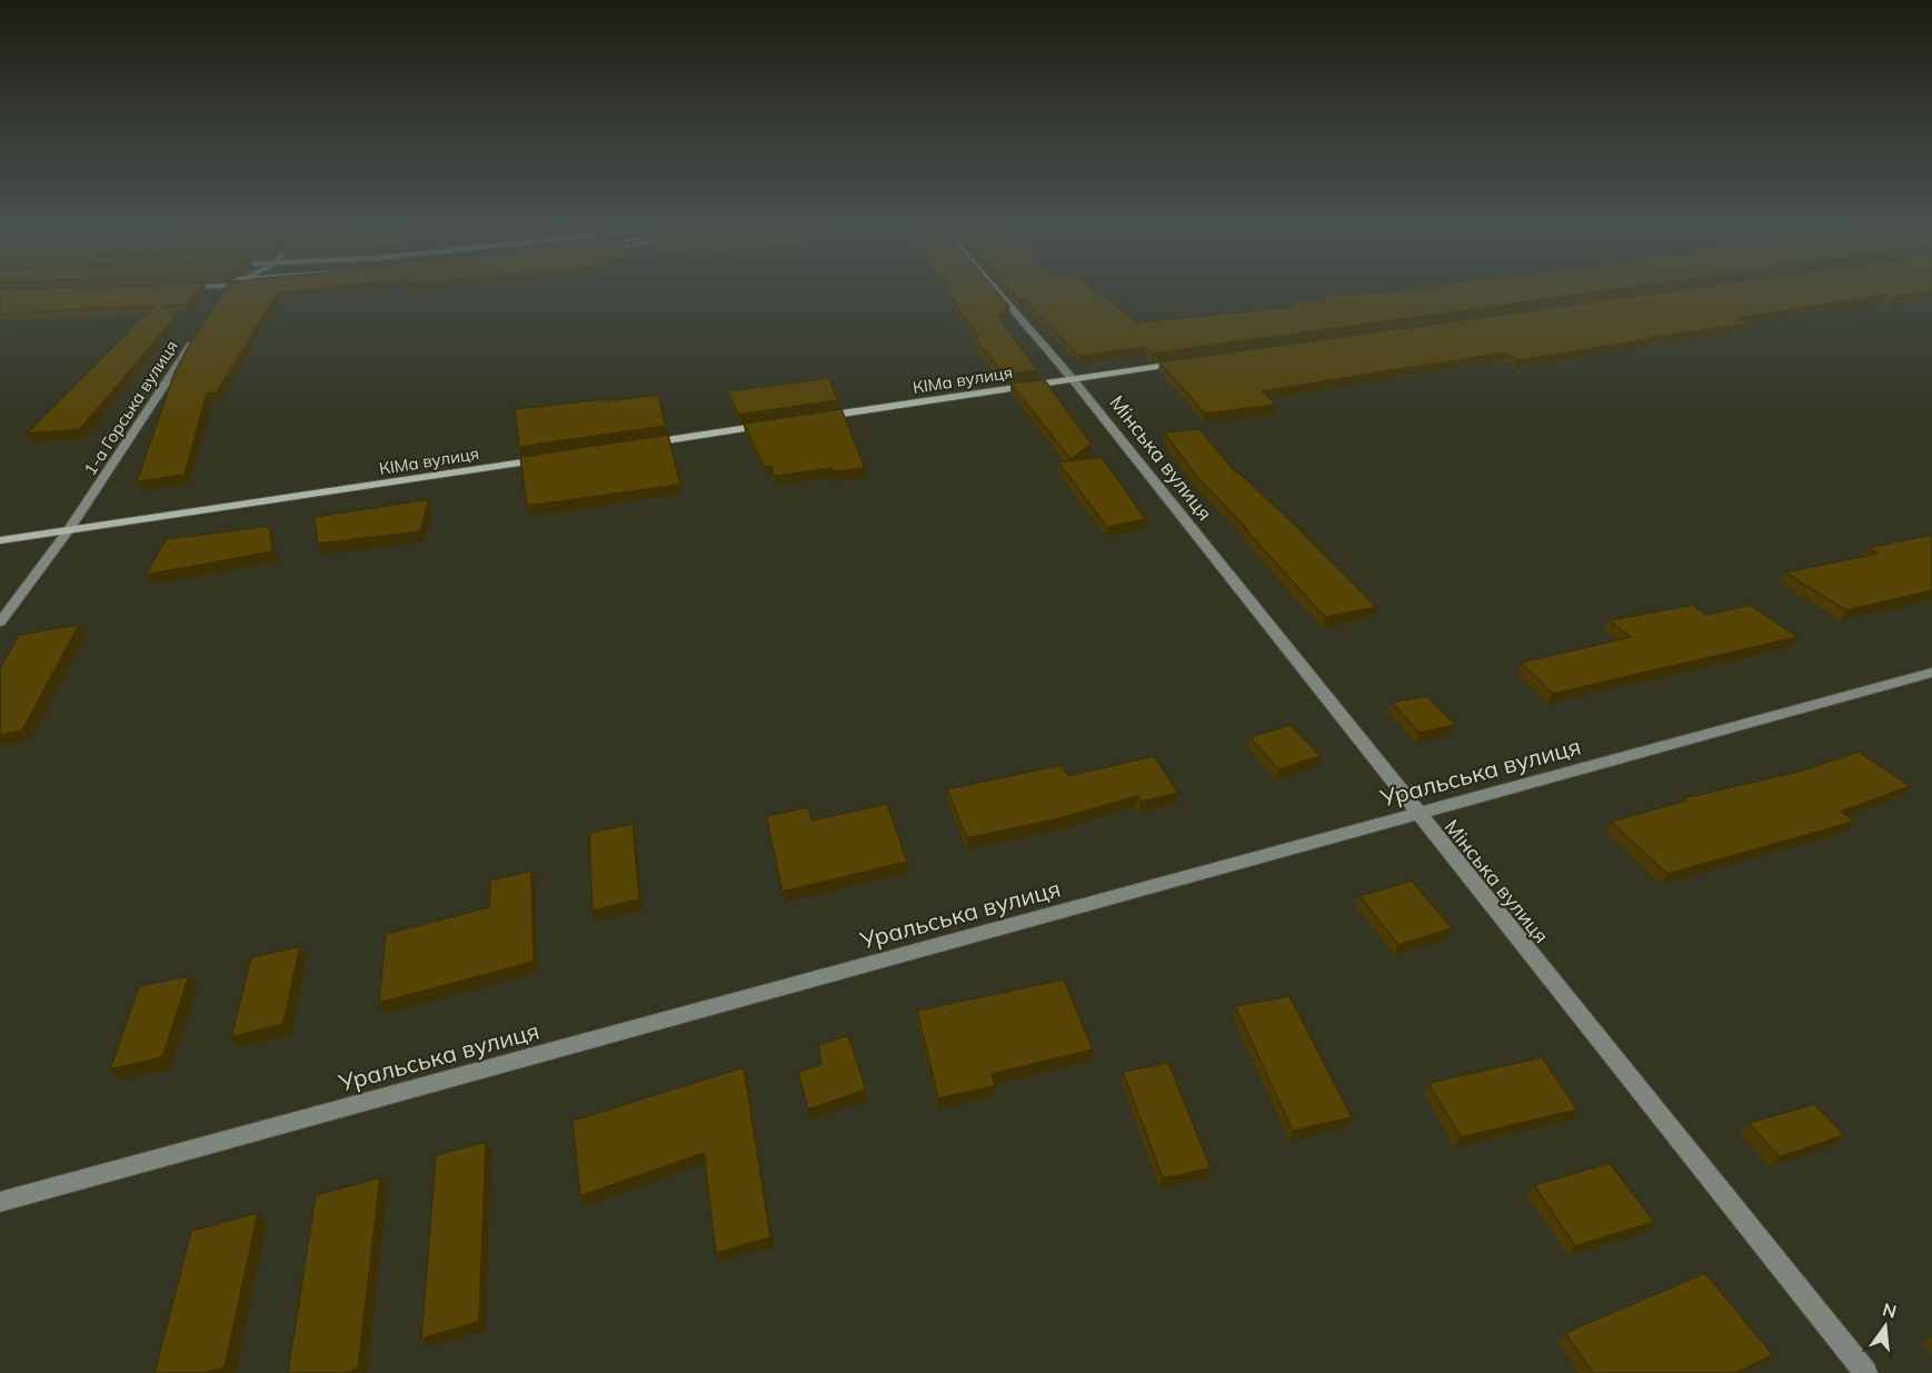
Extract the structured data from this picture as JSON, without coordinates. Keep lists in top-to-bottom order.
{
  "streets": {
    "street": [
      "КІМа вулиця",
      "1-а Горська вулиця",
      "Мінська вулиця",
      "Уральська вулиця"
    ]
  },
  "crossings": [
    ["КІМа вулиця", "1-а Горська вулиця"],
    ["КІМа вулиця", "Мінська вулиця"],
    ["Мінська вулиця", "Уральська вулиця"]
  ],
  "north": "top"
}
